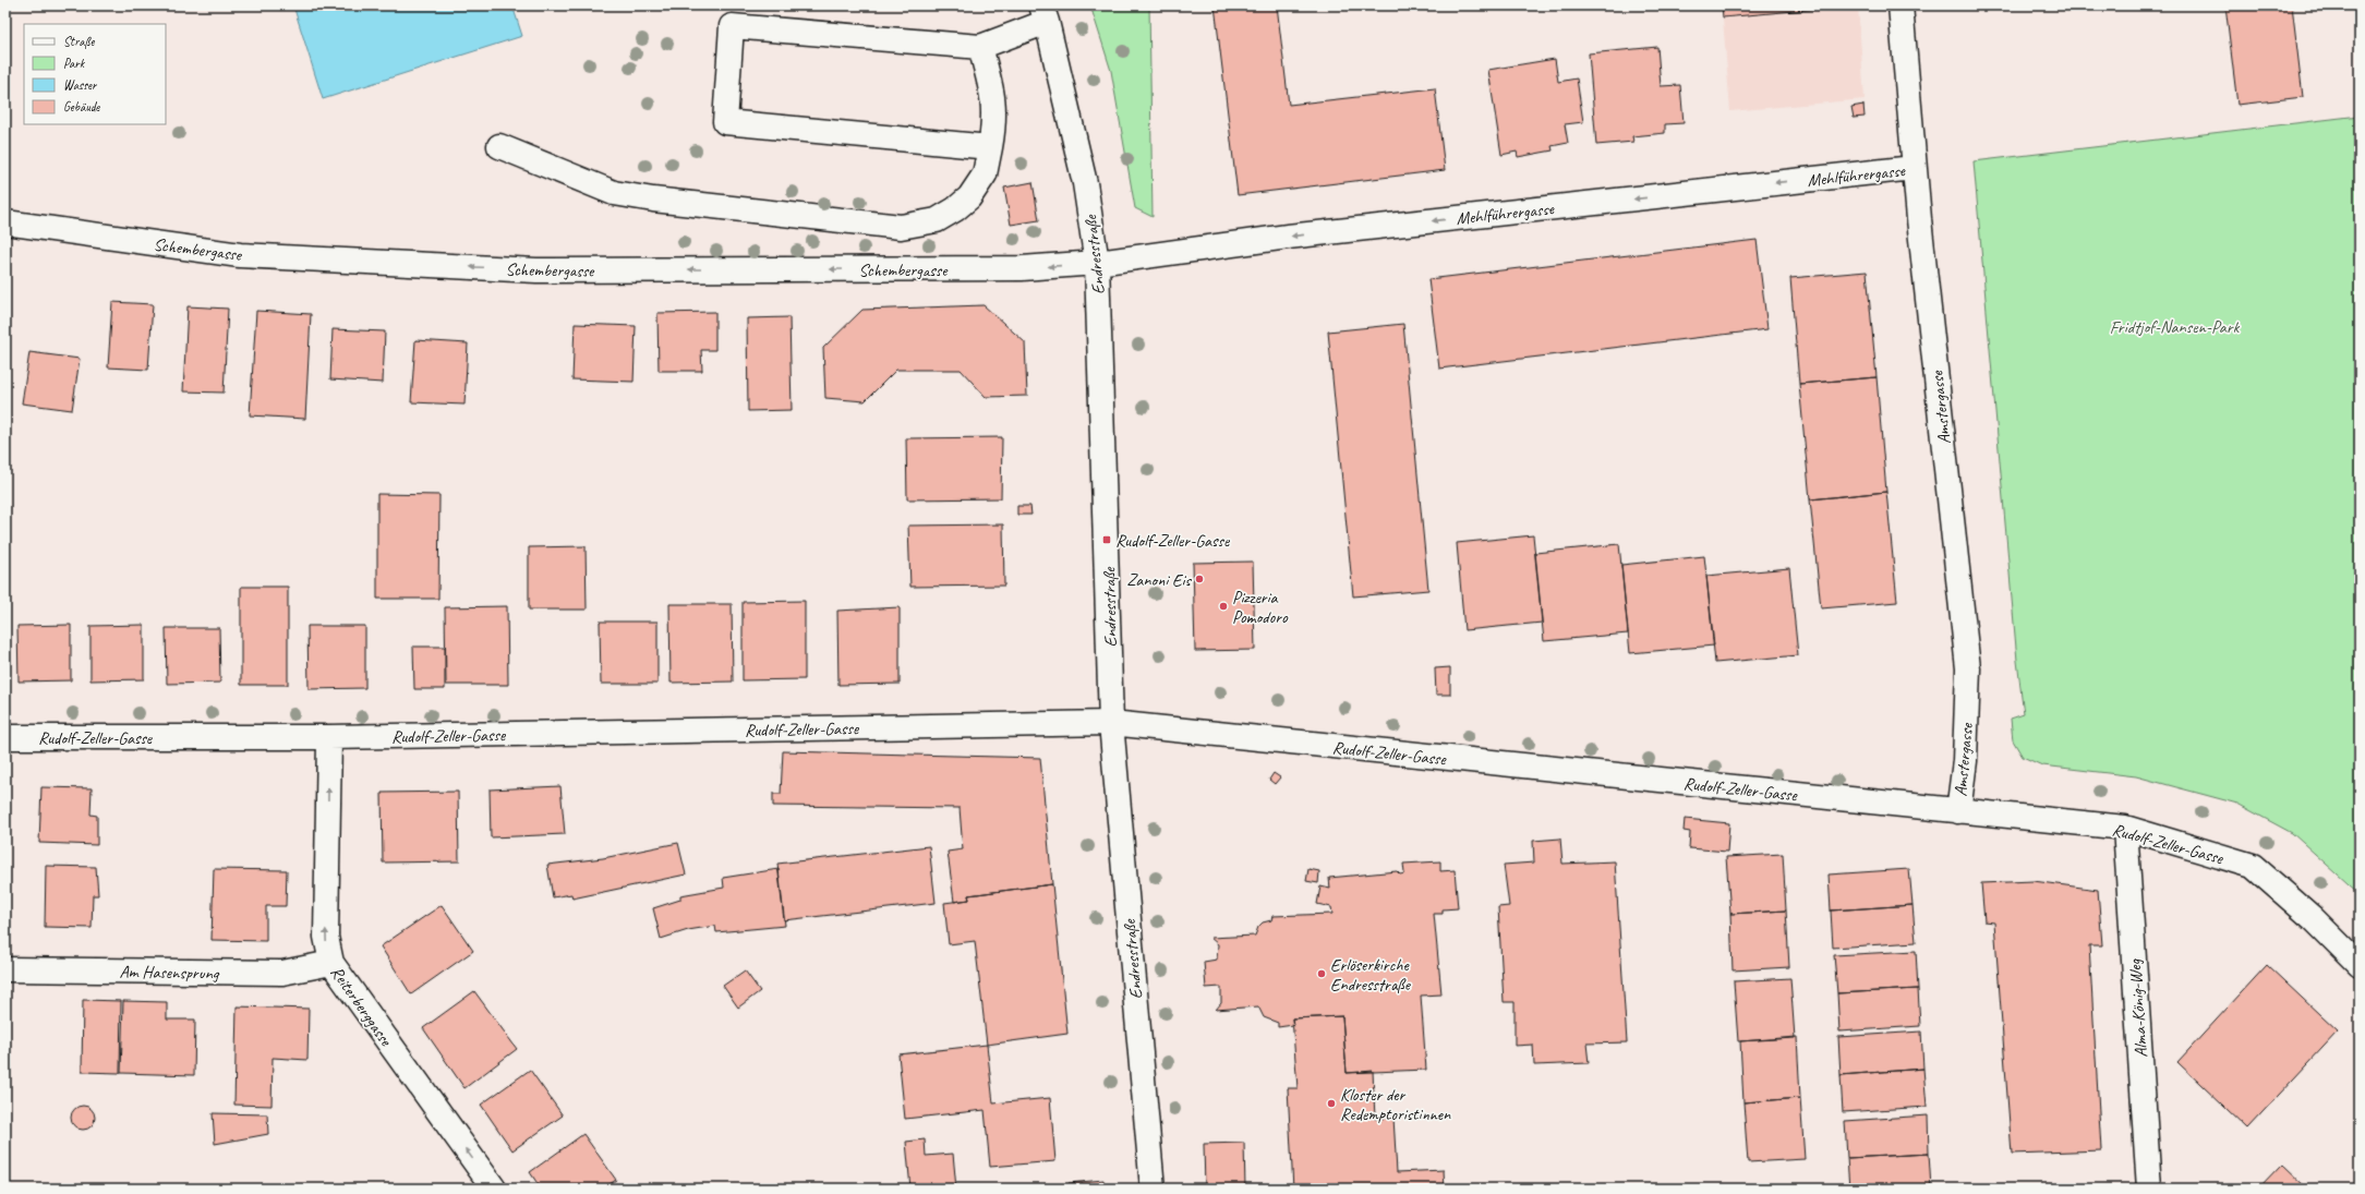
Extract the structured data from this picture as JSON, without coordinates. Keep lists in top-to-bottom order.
{
  "streets": {
    "street": [
      "Mehlführergasse",
      "Schembergasse",
      "Endresstraße",
      "Amstergasse",
      "Rudolf-Zeller-Gasse",
      "Am Hasensprung",
      "Reiterberggasse",
      "Alma-König-Weg"
    ]
  },
  "crossings": [
    ["Mehlführergasse", "Schembergasse"],
    ["Mehlführergasse", "Endresstraße"],
    ["Mehlführergasse", "Amstergasse"],
    ["Schembergasse", "Endresstraße"],
    ["Endresstraße", "Rudolf-Zeller-Gasse"],
    ["Amstergasse", "Rudolf-Zeller-Gasse"],
    ["Rudolf-Zeller-Gasse", "Reiterberggasse"],
    ["Rudolf-Zeller-Gasse", "Alma-König-Weg"],
    ["Am Hasensprung", "Reiterberggasse"]
  ],
  "one_way": ["Mehlführergasse", "Reiterberggasse"],
  "parks": ["Fridtjof-Nansen-Park"],
  "places": {
    "transit": ["Rudolf-Zeller-Gasse"],
    "other": [
      "Zanoni Eis",
      "Pizzeria Pomodoro",
      "Erlöserkirche Endresstraße",
      "Kloster der Redemptoristinnen"
    ]
  },
  "legend": [
    "Straße",
    "Park",
    "Wasser",
    "Gebäude"
  ]
}
